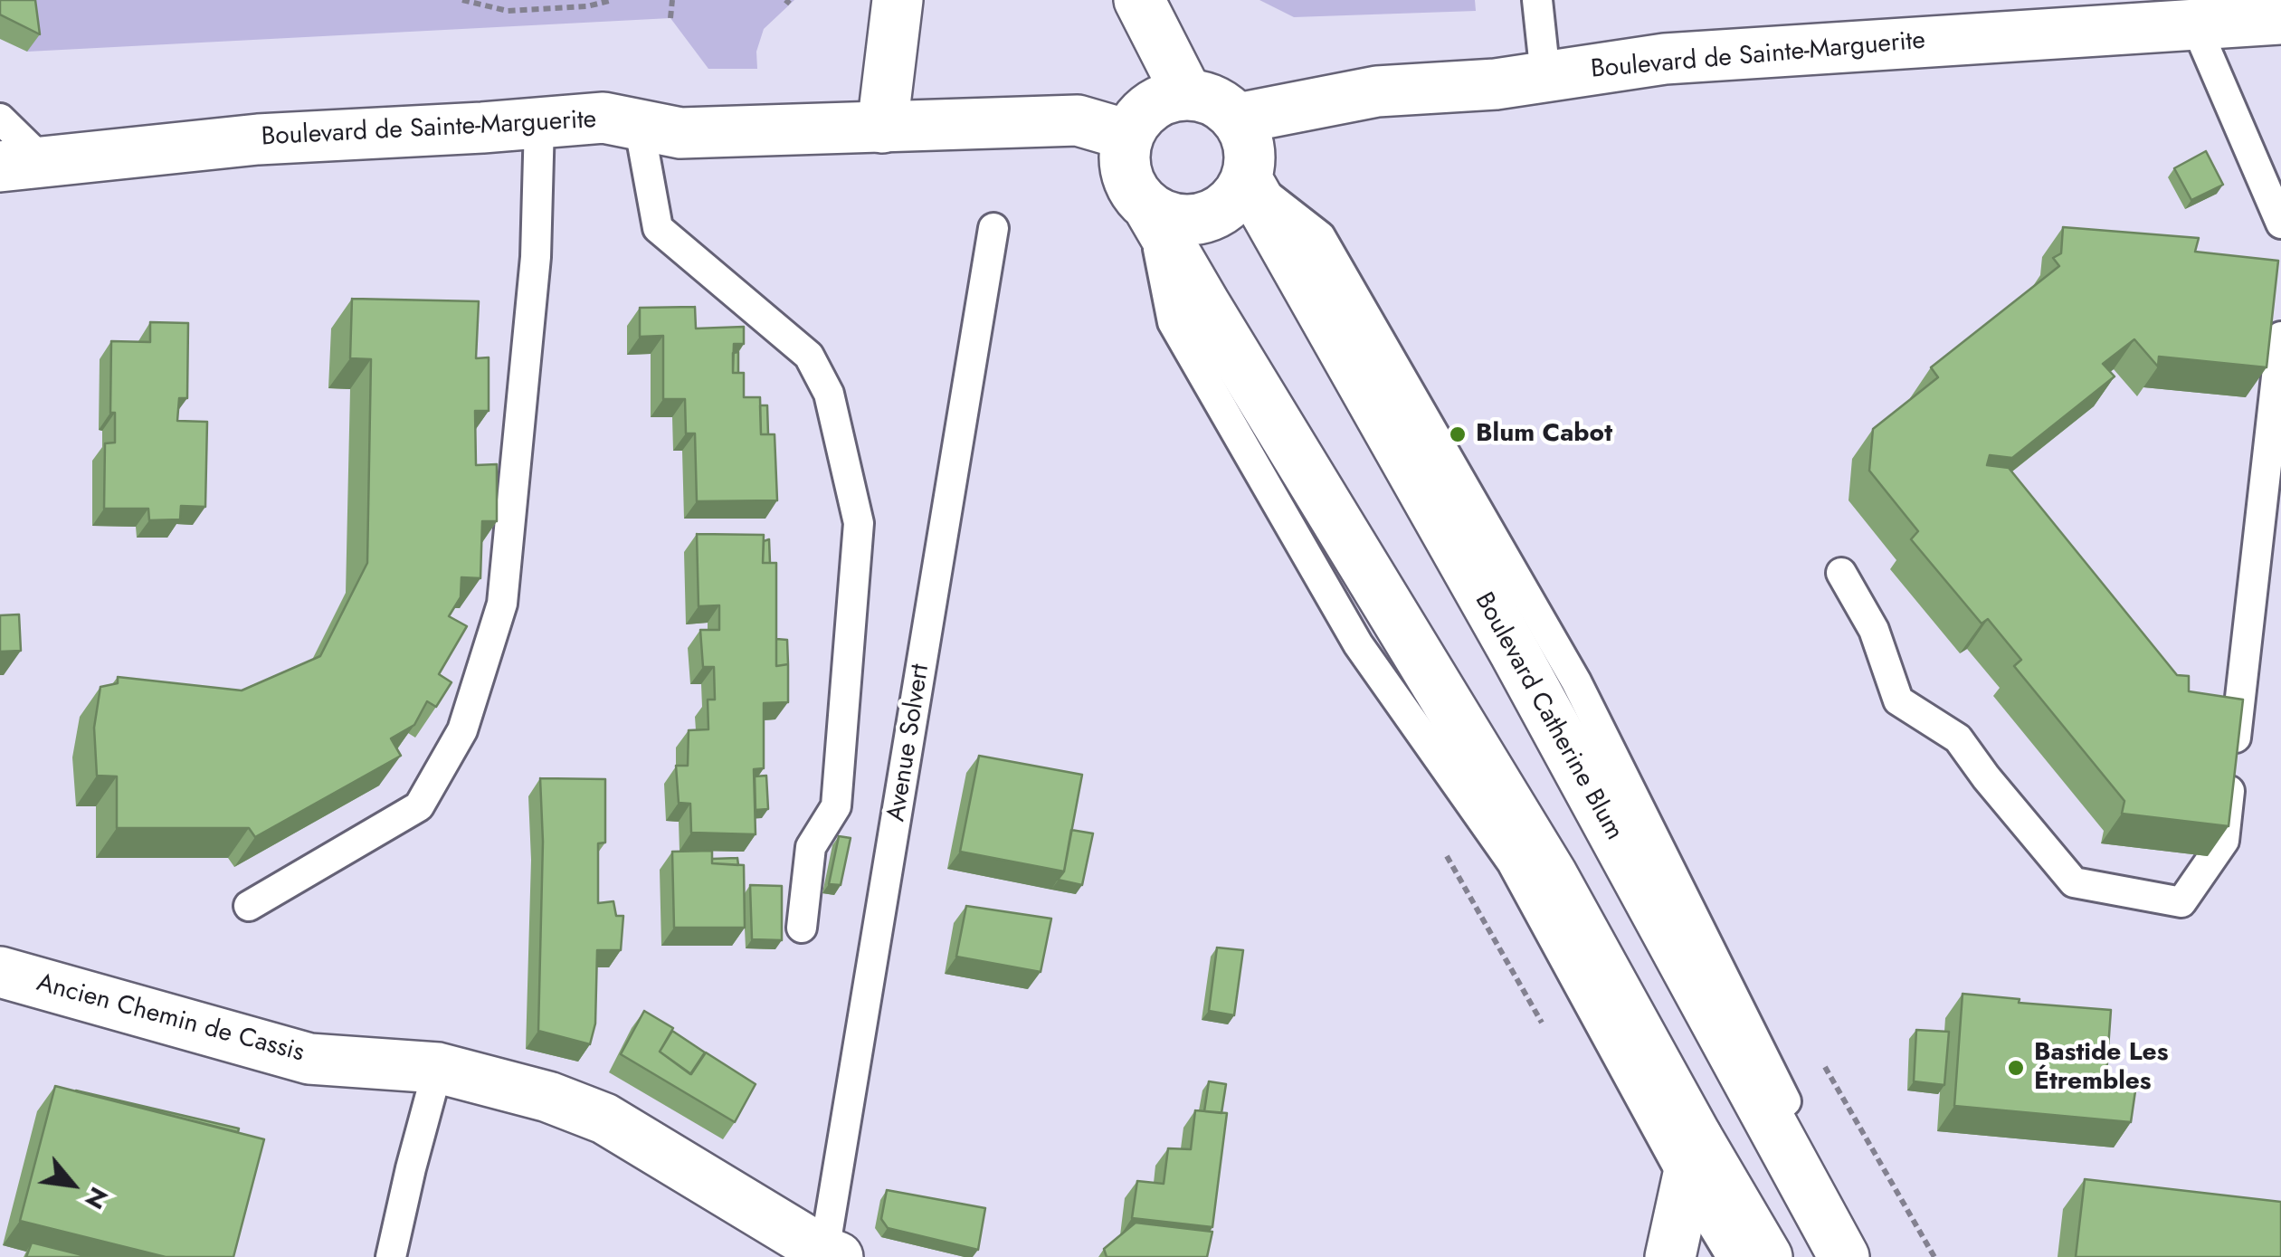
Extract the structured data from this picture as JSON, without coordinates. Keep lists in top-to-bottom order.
{
  "streets": {
    "street": ["Boulevard de Sainte-Marguerite", "Boulevard Catherine Blum", "Ancien Chemin de Cassis"],
    "lane": ["Avenue Solvert"]
  },
  "crossings": [
    ["Boulevard de Sainte-Marguerite", "Boulevard Catherine Blum"],
    ["Avenue Solvert", "Ancien Chemin de Cassis"]
  ],
  "places": ["Blum Cabot", "Bastide Les Étrembles"],
  "north": "bottom right"
}
